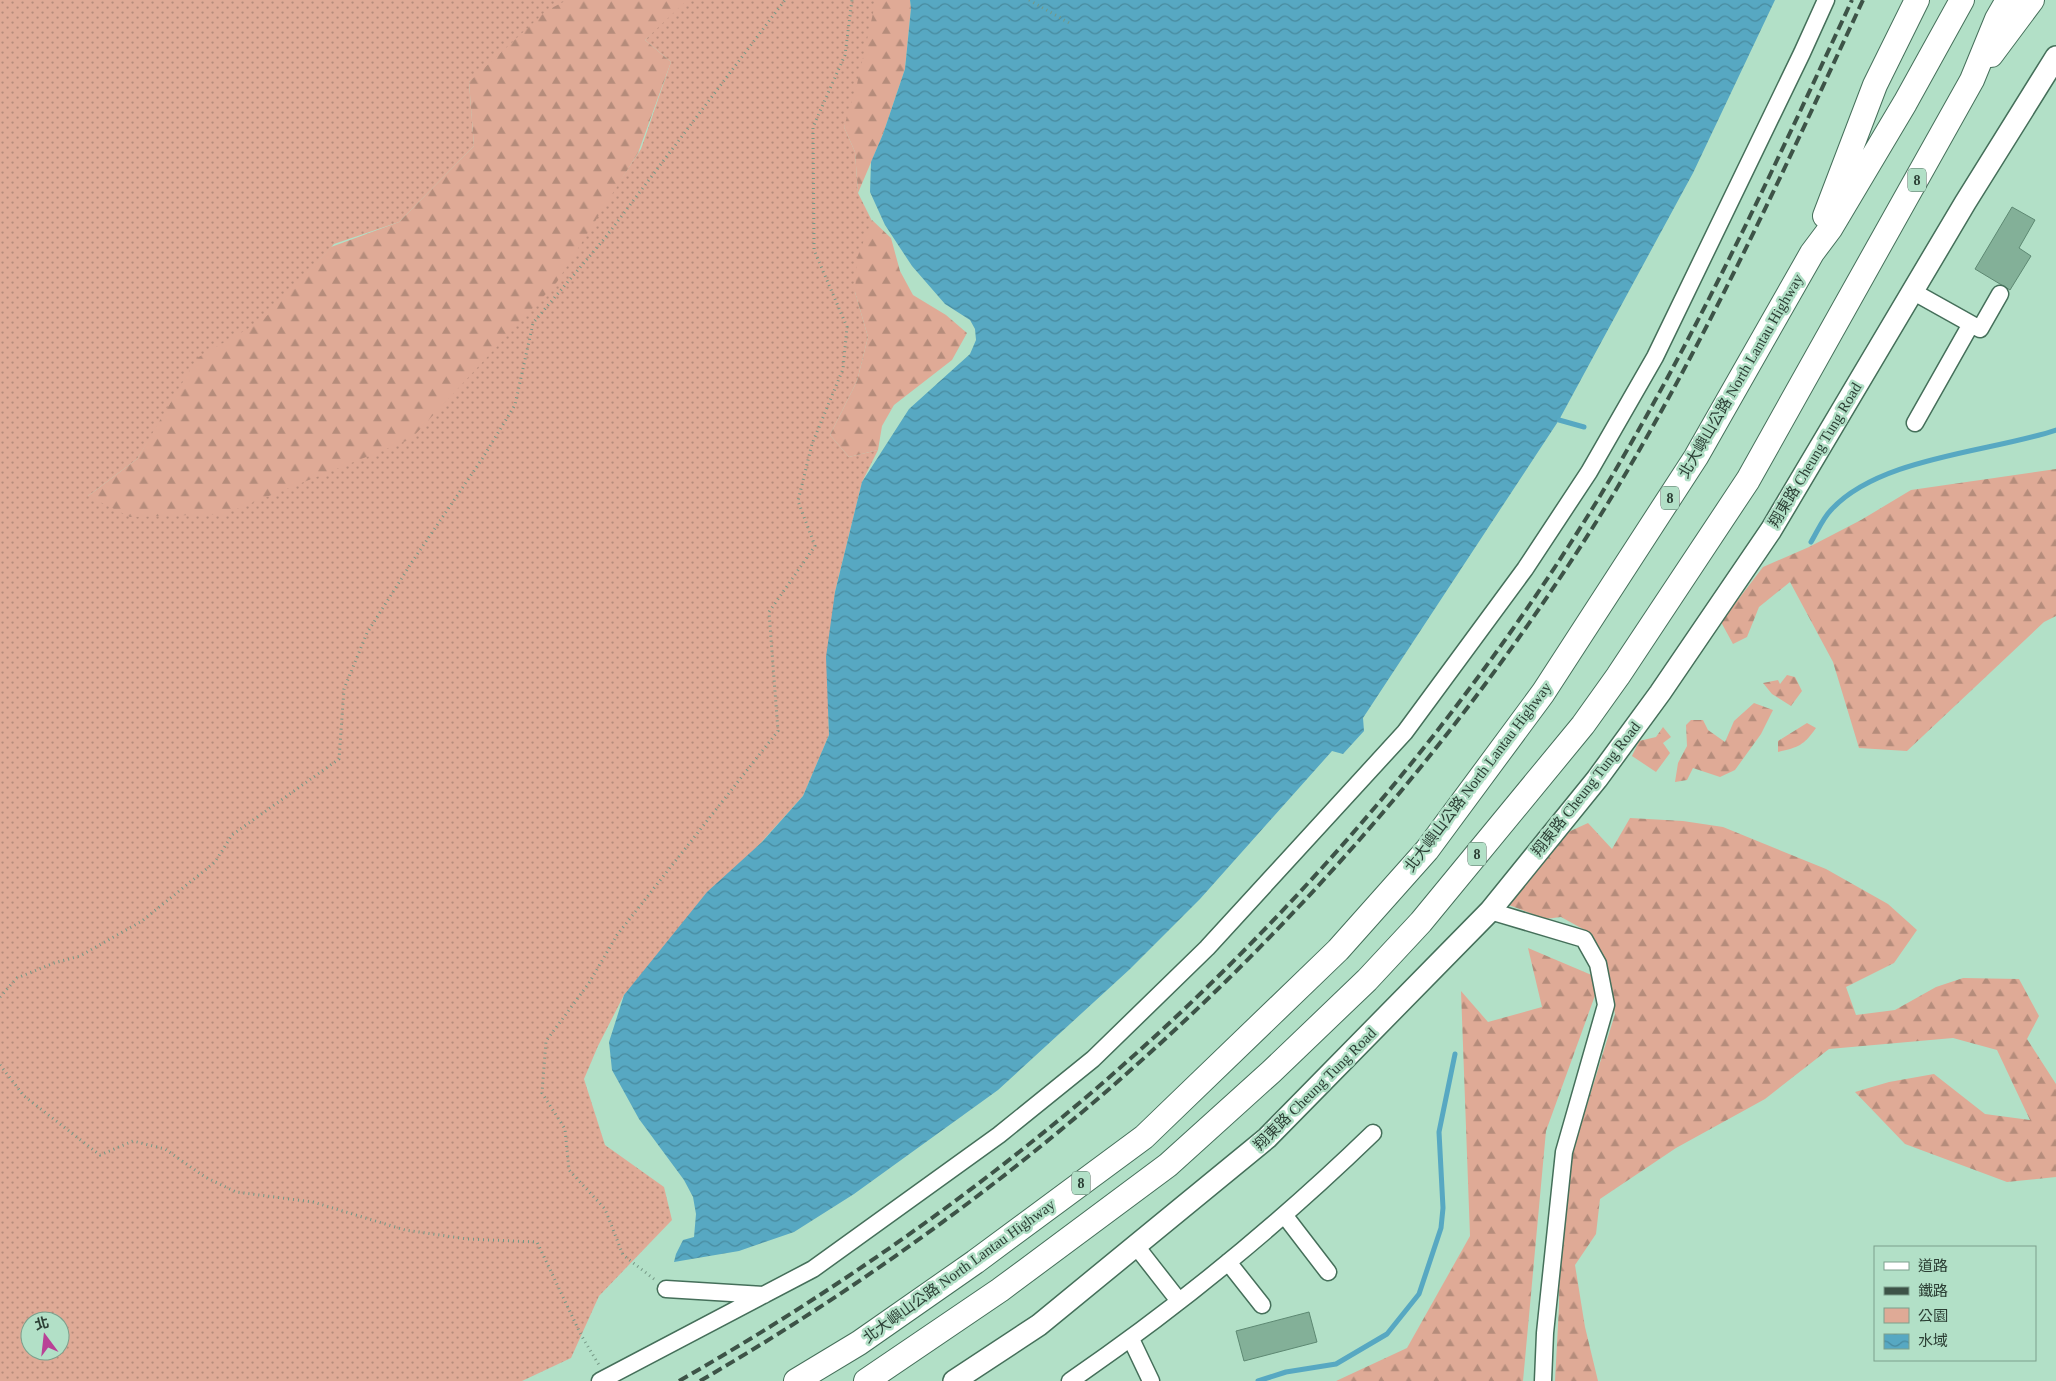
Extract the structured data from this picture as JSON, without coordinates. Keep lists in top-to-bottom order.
{
  "streets": {
    "highway": ["8", "北大嶼山公路 North Lantau Highway"],
    "main road": ["翔東路 Cheung Tung Road"]
  },
  "legend": [
    "道路",
    "鐵路",
    "公園",
    "水域"
  ],
  "north": "top"
}
